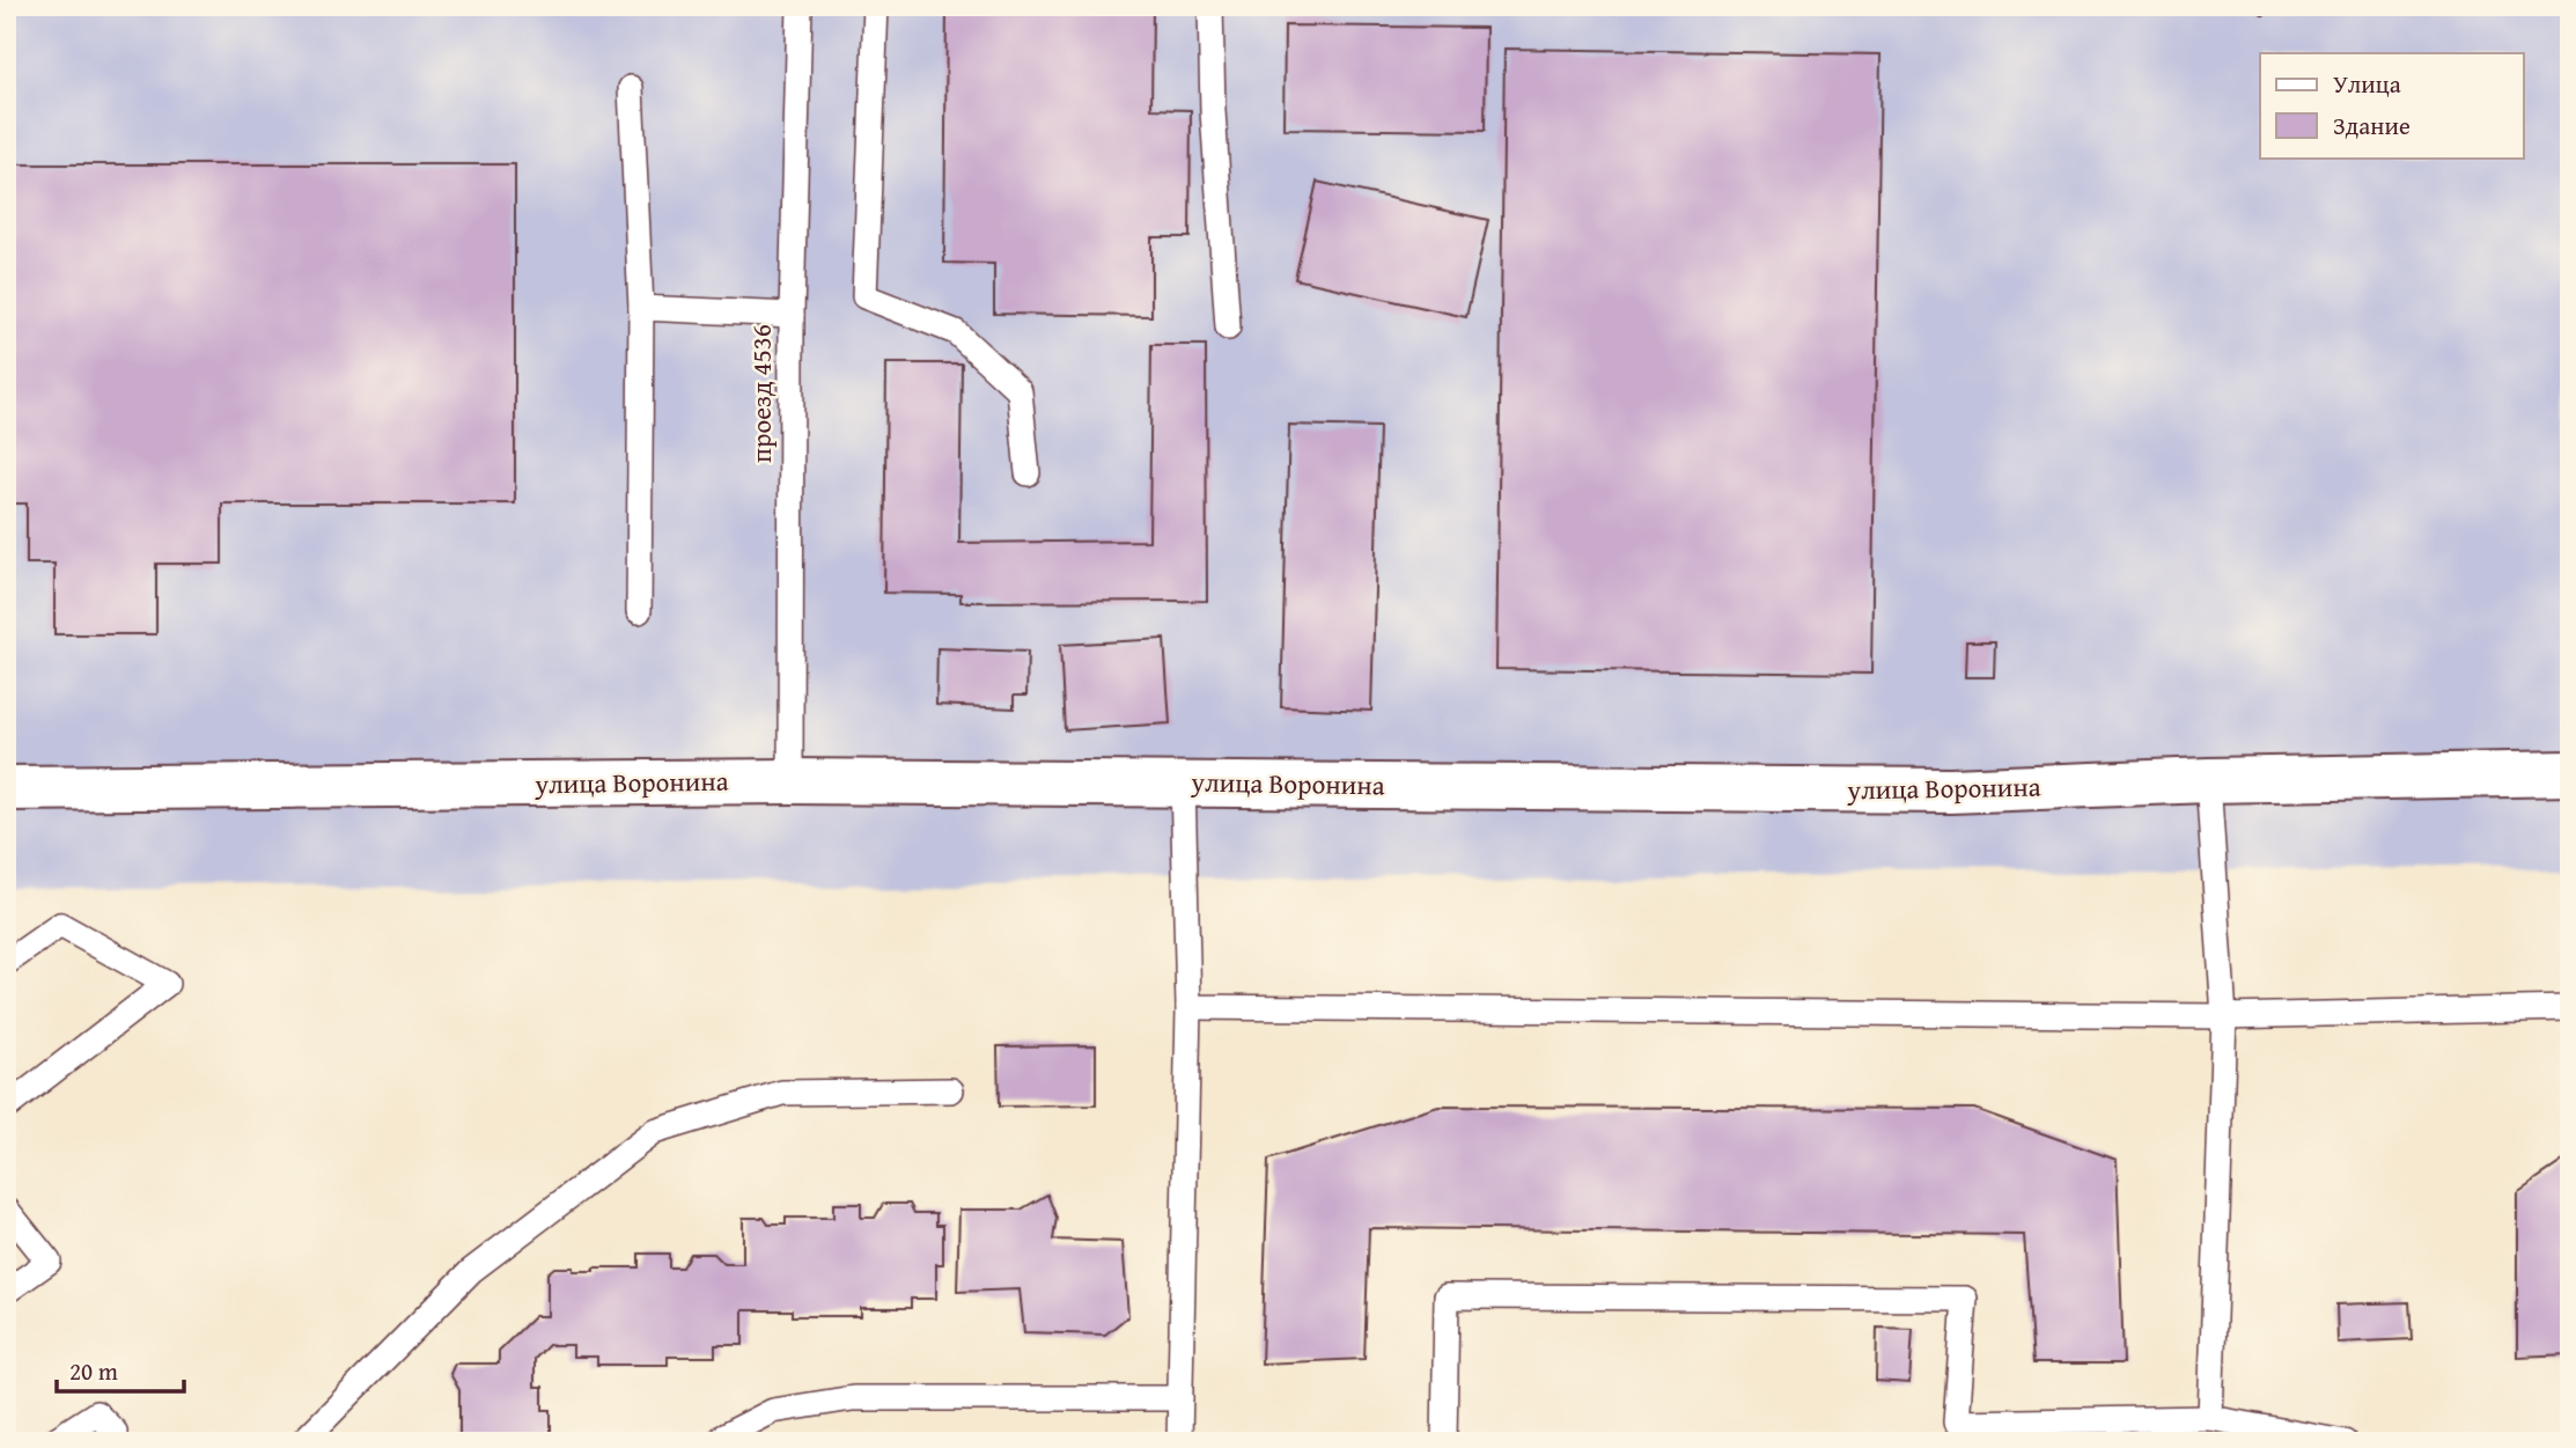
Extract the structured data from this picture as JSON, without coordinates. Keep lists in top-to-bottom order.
{
  "streets": {
    "street": ["улица Воронина"],
    "lane": ["проезд 4536"]
  },
  "crossings": [
    ["проезд 4536", "улица Воронина"]
  ],
  "legend": ["Улица", "Здание"],
  "scale_bar": "20 m"
}
